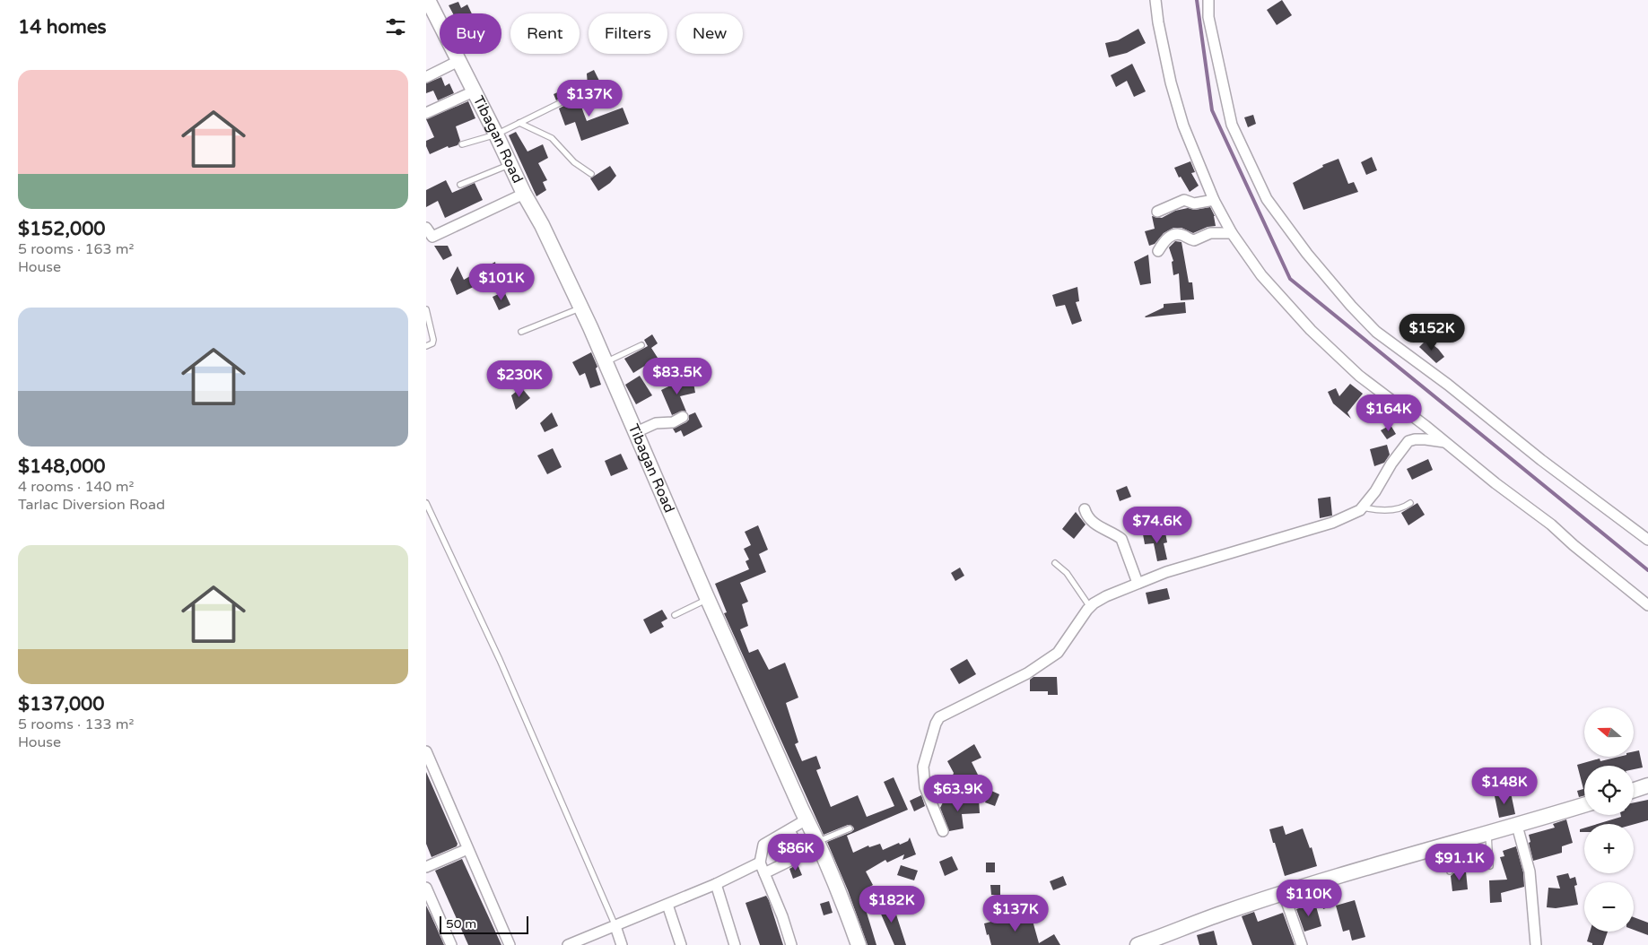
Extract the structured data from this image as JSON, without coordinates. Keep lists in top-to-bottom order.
{
  "streets": {
    "main road": ["Tibagan Road"]
  },
  "scale_bar": "50 m",
  "north": "left",
  "page": {
    "heading": "14 homes",
    "chip": [
      "Buy",
      "Rent",
      "Filters",
      "New"
    ],
    "list": [
      {
        "name": "$152,000",
        "note": "5 rooms · 163 m² · House"
      },
      {
        "name": "$148,000",
        "note": "4 rooms · 140 m² · Tarlac Diversion Road"
      },
      {
        "name": "$137,000",
        "note": "5 rooms · 133 m² · House"
      }
    ],
    "price": [
      "$137K",
      "$101K",
      "$152K",
      "$83.5K",
      "$230K",
      "$164K",
      "$74.6K",
      "$148K",
      "$63.9K",
      "$86K",
      "$91.1K",
      "$110K",
      "$182K",
      "$137K"
    ],
    "map_buttons": ["+", "−"],
    "scale": "50 m"
  }
}
